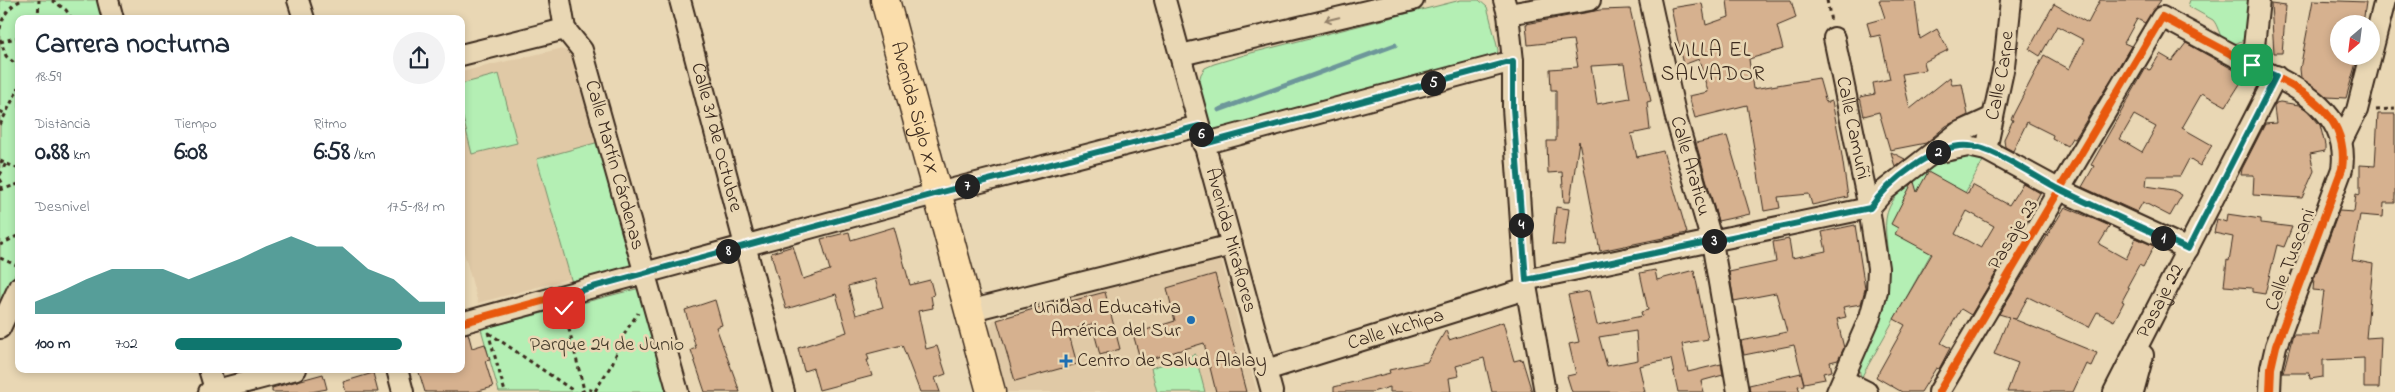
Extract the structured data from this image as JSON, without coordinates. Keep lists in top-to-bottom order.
{
  "streets": {
    "highway": ["Avenida Siglo XX"],
    "street": [
      "Calle Carpe",
      "Calle Camuñi",
      "Calle 31 de Octubre",
      "Calle Martín Cárdenas",
      "Calle Araticu",
      "Pasaje 23",
      "Avenida Miraflores",
      "Calle Tuscani",
      "Pasaje 22",
      "Calle Ikchipa"
    ]
  },
  "crossings": [
    ["Calle Camuñi", "Calle Ikchipa"],
    ["Calle Araticu", "Calle Ikchipa"],
    ["Avenida Miraflores", "Calle Ikchipa"]
  ],
  "districts": ["VILLA EL SALVADOR"],
  "parks": ["Parque 24 de Junio"],
  "places": {
    "other": ["Unidad Educativa América del Sur"],
    "health": ["Centro de Salud Alalay"]
  },
  "north": "bottom left",
  "page": {
    "heading": ["Carrera nocturna", "18:59"],
    "pins": [
      "5",
      "6",
      "2",
      "7",
      "4",
      "1",
      "3",
      "8"
    ],
    "stats": [
      ["Distancia", "0.88 km"],
      ["Tiempo", "6:08"],
      ["Ritmo", "6:58 /km"]
    ],
    "chart": ["Desnivel", "175–181 m"],
    "list": [
      {
        "name": "100 m",
        "note": "7:02"
      }
    ]
  }
}
